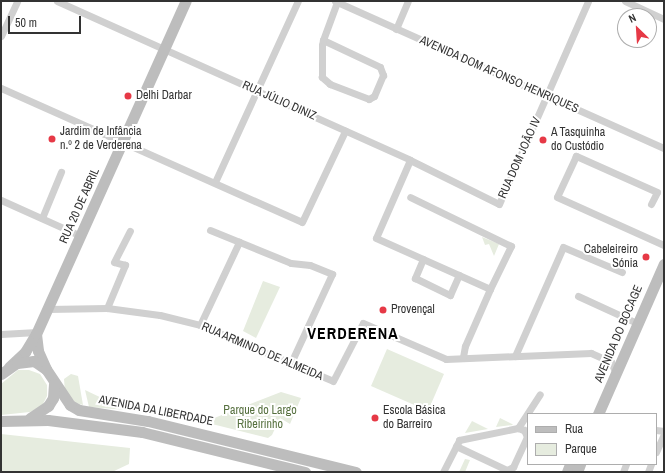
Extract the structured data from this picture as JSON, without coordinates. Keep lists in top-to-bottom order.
{
  "streets": {
    "main road": ["RUA 20 DE ABRIL", "AVENIDA DO BOCAGE", "AVENIDA DA LIBERDADE"],
    "street": [
      "AVENIDA DOM AFONSO HENRIQUES",
      "RUA JÚLIO DINIZ",
      "RUA DOM JOÃO IV",
      "RUA ARMINDO DE ALMEIDA"
    ]
  },
  "crossings": [
    ["AVENIDA DOM AFONSO HENRIQUES", "RUA DOM JOÃO IV"],
    ["RUA JÚLIO DINIZ", "RUA DOM JOÃO IV"],
    ["RUA JÚLIO DINIZ", "RUA 20 DE ABRIL"],
    ["RUA 20 DE ABRIL", "RUA ARMINDO DE ALMEIDA"],
    ["AVENIDA DO BOCAGE", "RUA ARMINDO DE ALMEIDA"]
  ],
  "districts": ["VERDERENA"],
  "parks": ["Parque do Largo Ribeirinho"],
  "places": [
    "Delhi Darbar",
    "Jardim de Infância n.º 2 de Verderena",
    "A Tasquinha do Custódio",
    "Cabeleireiro Sónia",
    "Provençal",
    "Escola Básica do Barreiro"
  ],
  "legend": ["Rua", "Parque"],
  "scale_bar": "50 m",
  "north": "top left"
}
